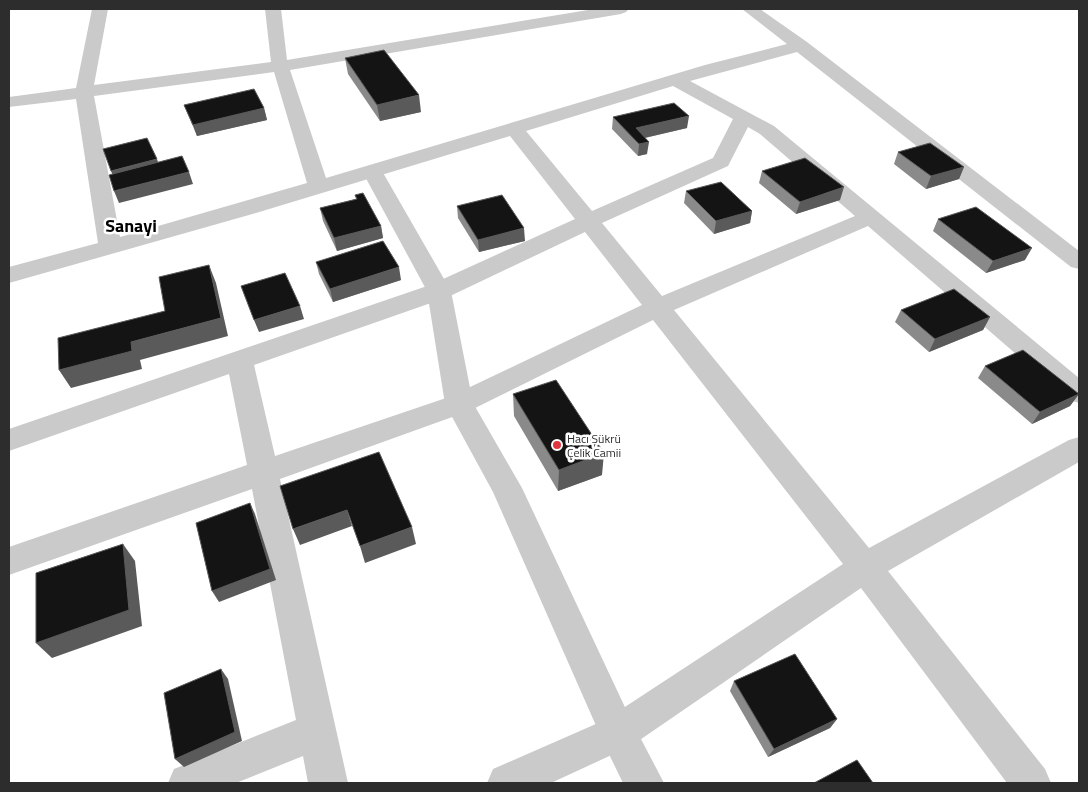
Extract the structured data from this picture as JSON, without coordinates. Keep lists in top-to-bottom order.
{
  "districts": ["Sanayi"],
  "places": ["Hacı Şükrü Çelik Camii"]
}
